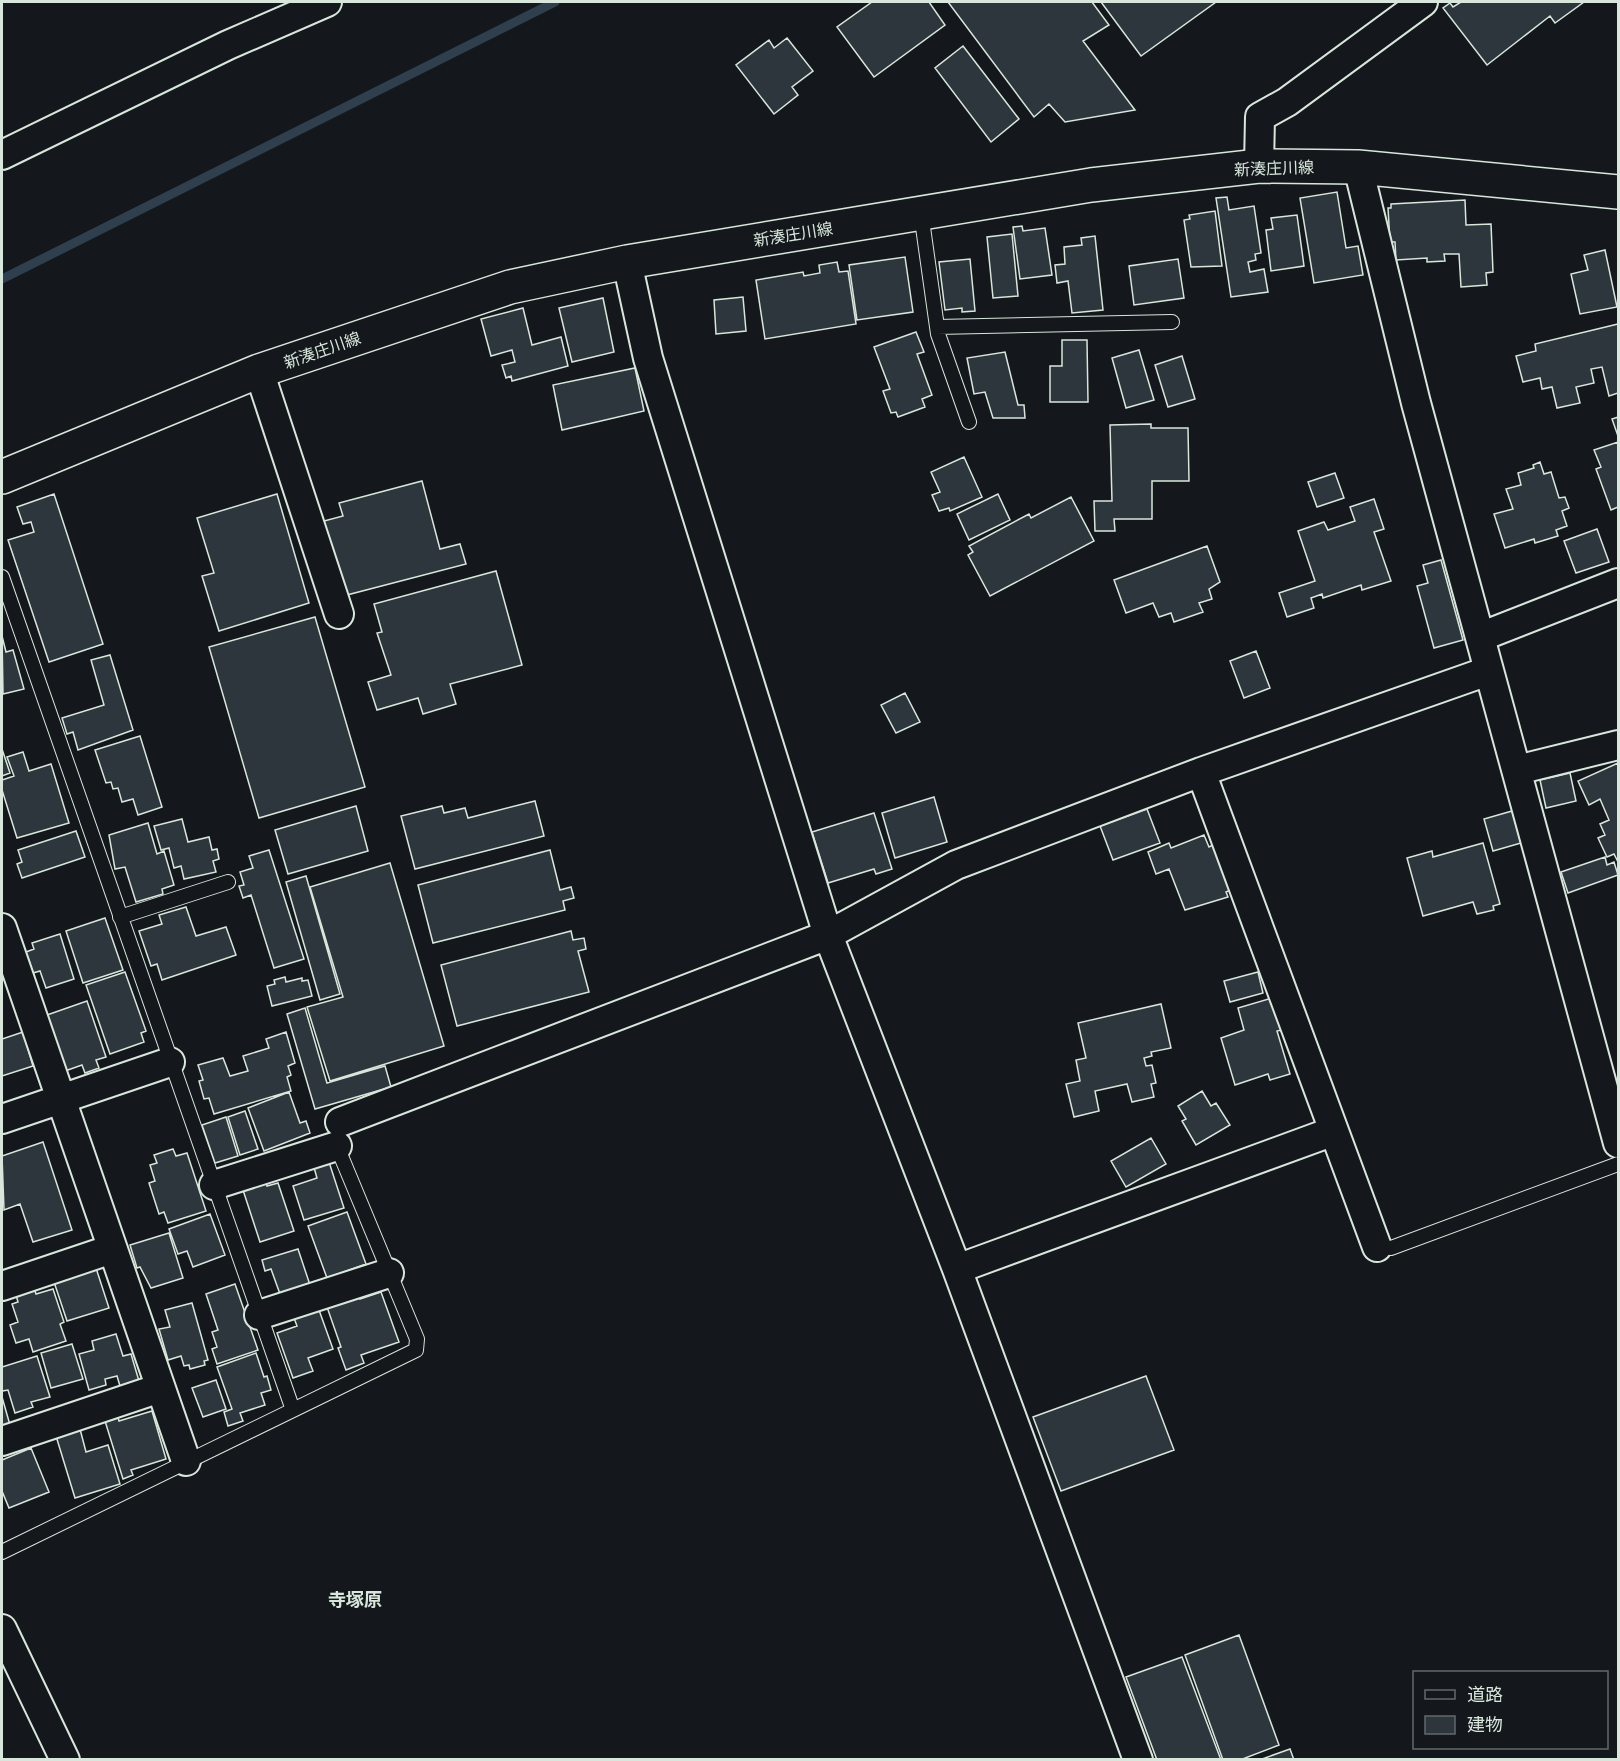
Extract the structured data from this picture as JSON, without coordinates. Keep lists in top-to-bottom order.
{
  "streets": {
    "main road": ["新湊庄川線"]
  },
  "districts": ["寺塚原"],
  "legend": ["道路", "建物"]
}
